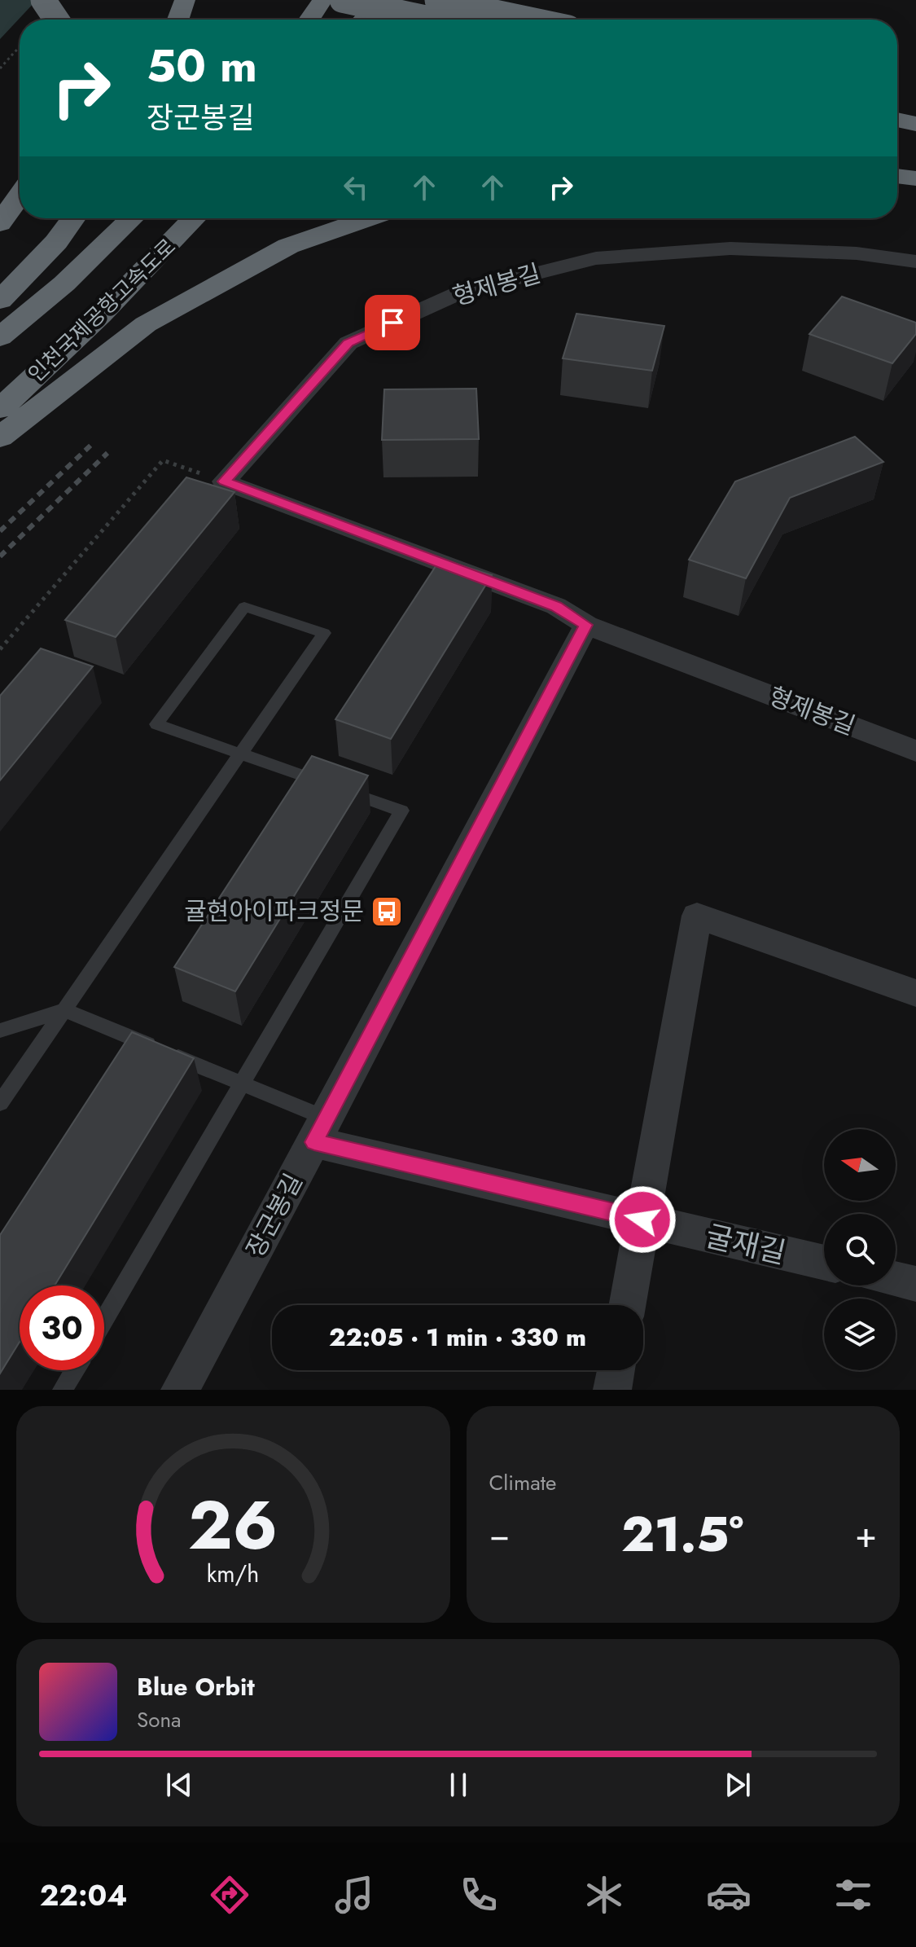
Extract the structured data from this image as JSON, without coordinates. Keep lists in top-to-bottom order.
{
  "streets": {
    "highway": ["인천국제공항고속도로"],
    "street": ["형제봉길", "장군봉길", "굴재길"]
  },
  "crossings": [
    ["형제봉길", "장군봉길"],
    ["장군봉길", "굴재길"]
  ],
  "places": {
    "bus stop": ["귤현아이파크정문"]
  },
  "north": "left",
  "page": {
    "turn": ["50 m", "장군봉길"],
    "limit": "30",
    "trip": "22:05 · 1 min · 330 m",
    "tile": "Climate",
    "heat": ["−", "21.5°", "+"],
    "song": ["Blue Orbit", "Sona"],
    "tabs": "22:04",
    "gauge": ["26", "km/h"]
  }
}
